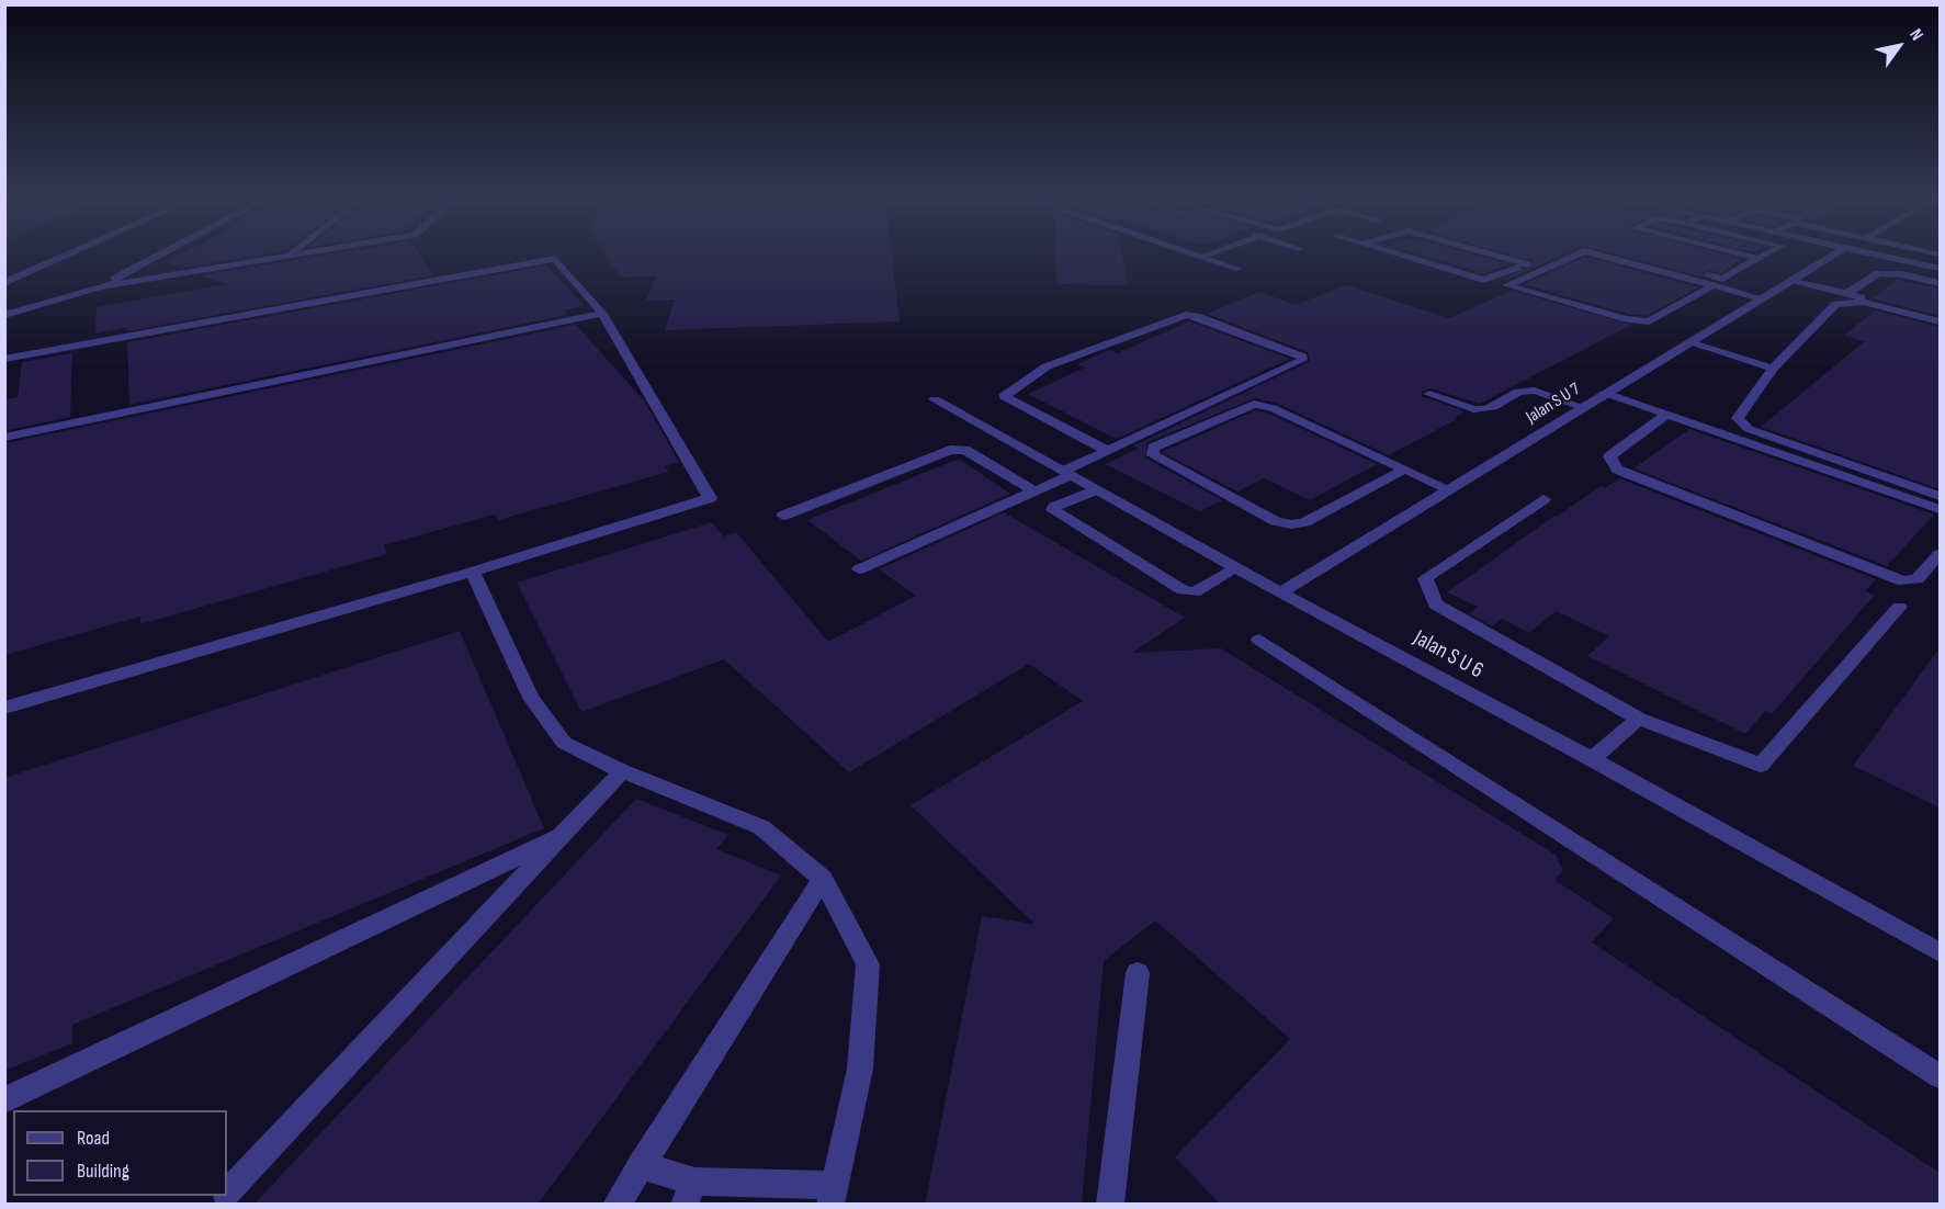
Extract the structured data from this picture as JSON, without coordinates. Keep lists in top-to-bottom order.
{
  "streets": {
    "street": ["Jalan S U 7", "Jalan S U 6"]
  },
  "crossings": [
    ["Jalan S U 7", "Jalan S U 6"]
  ],
  "legend": ["Road", "Building"],
  "north": "top right"
}
